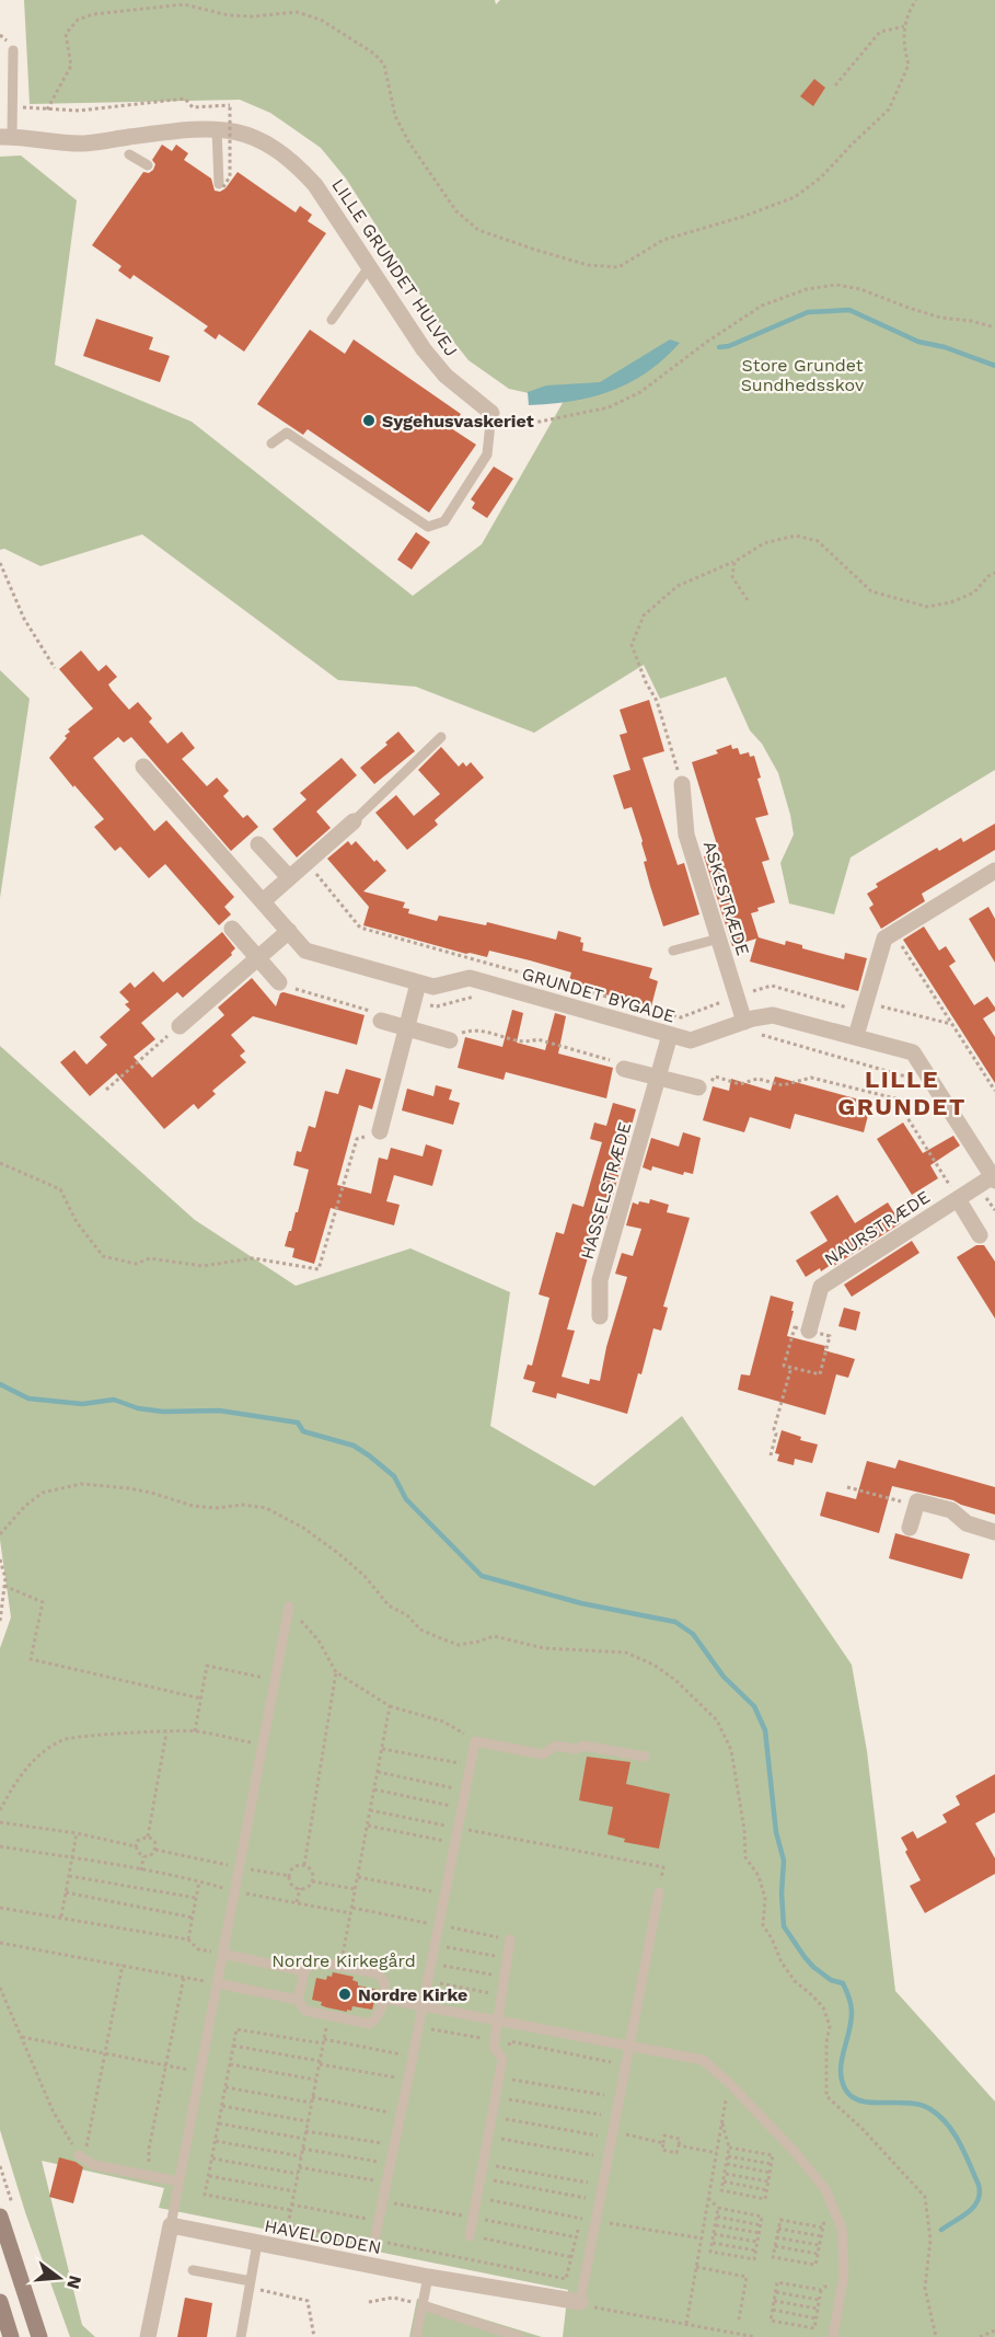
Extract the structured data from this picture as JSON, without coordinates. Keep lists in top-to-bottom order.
{
  "streets": {
    "street": [
      "LILLE GRUNDET HULVEJ",
      "ASKESTRÆDE",
      "GRUNDET BYGADE",
      "HASSELSTRÆDE",
      "NAURSTRÆDE",
      "HAVELODDEN"
    ]
  },
  "crossings": [
    ["ASKESTRÆDE", "GRUNDET BYGADE"],
    ["GRUNDET BYGADE", "HASSELSTRÆDE"],
    ["GRUNDET BYGADE", "NAURSTRÆDE"]
  ],
  "districts": ["LILLE GRUNDET"],
  "parks": ["Store Grundet Sundhedsskov", "Nordre Kirkegård"],
  "places": ["Sygehusvaskeriet", "Nordre Kirke"],
  "north": "right"
}
